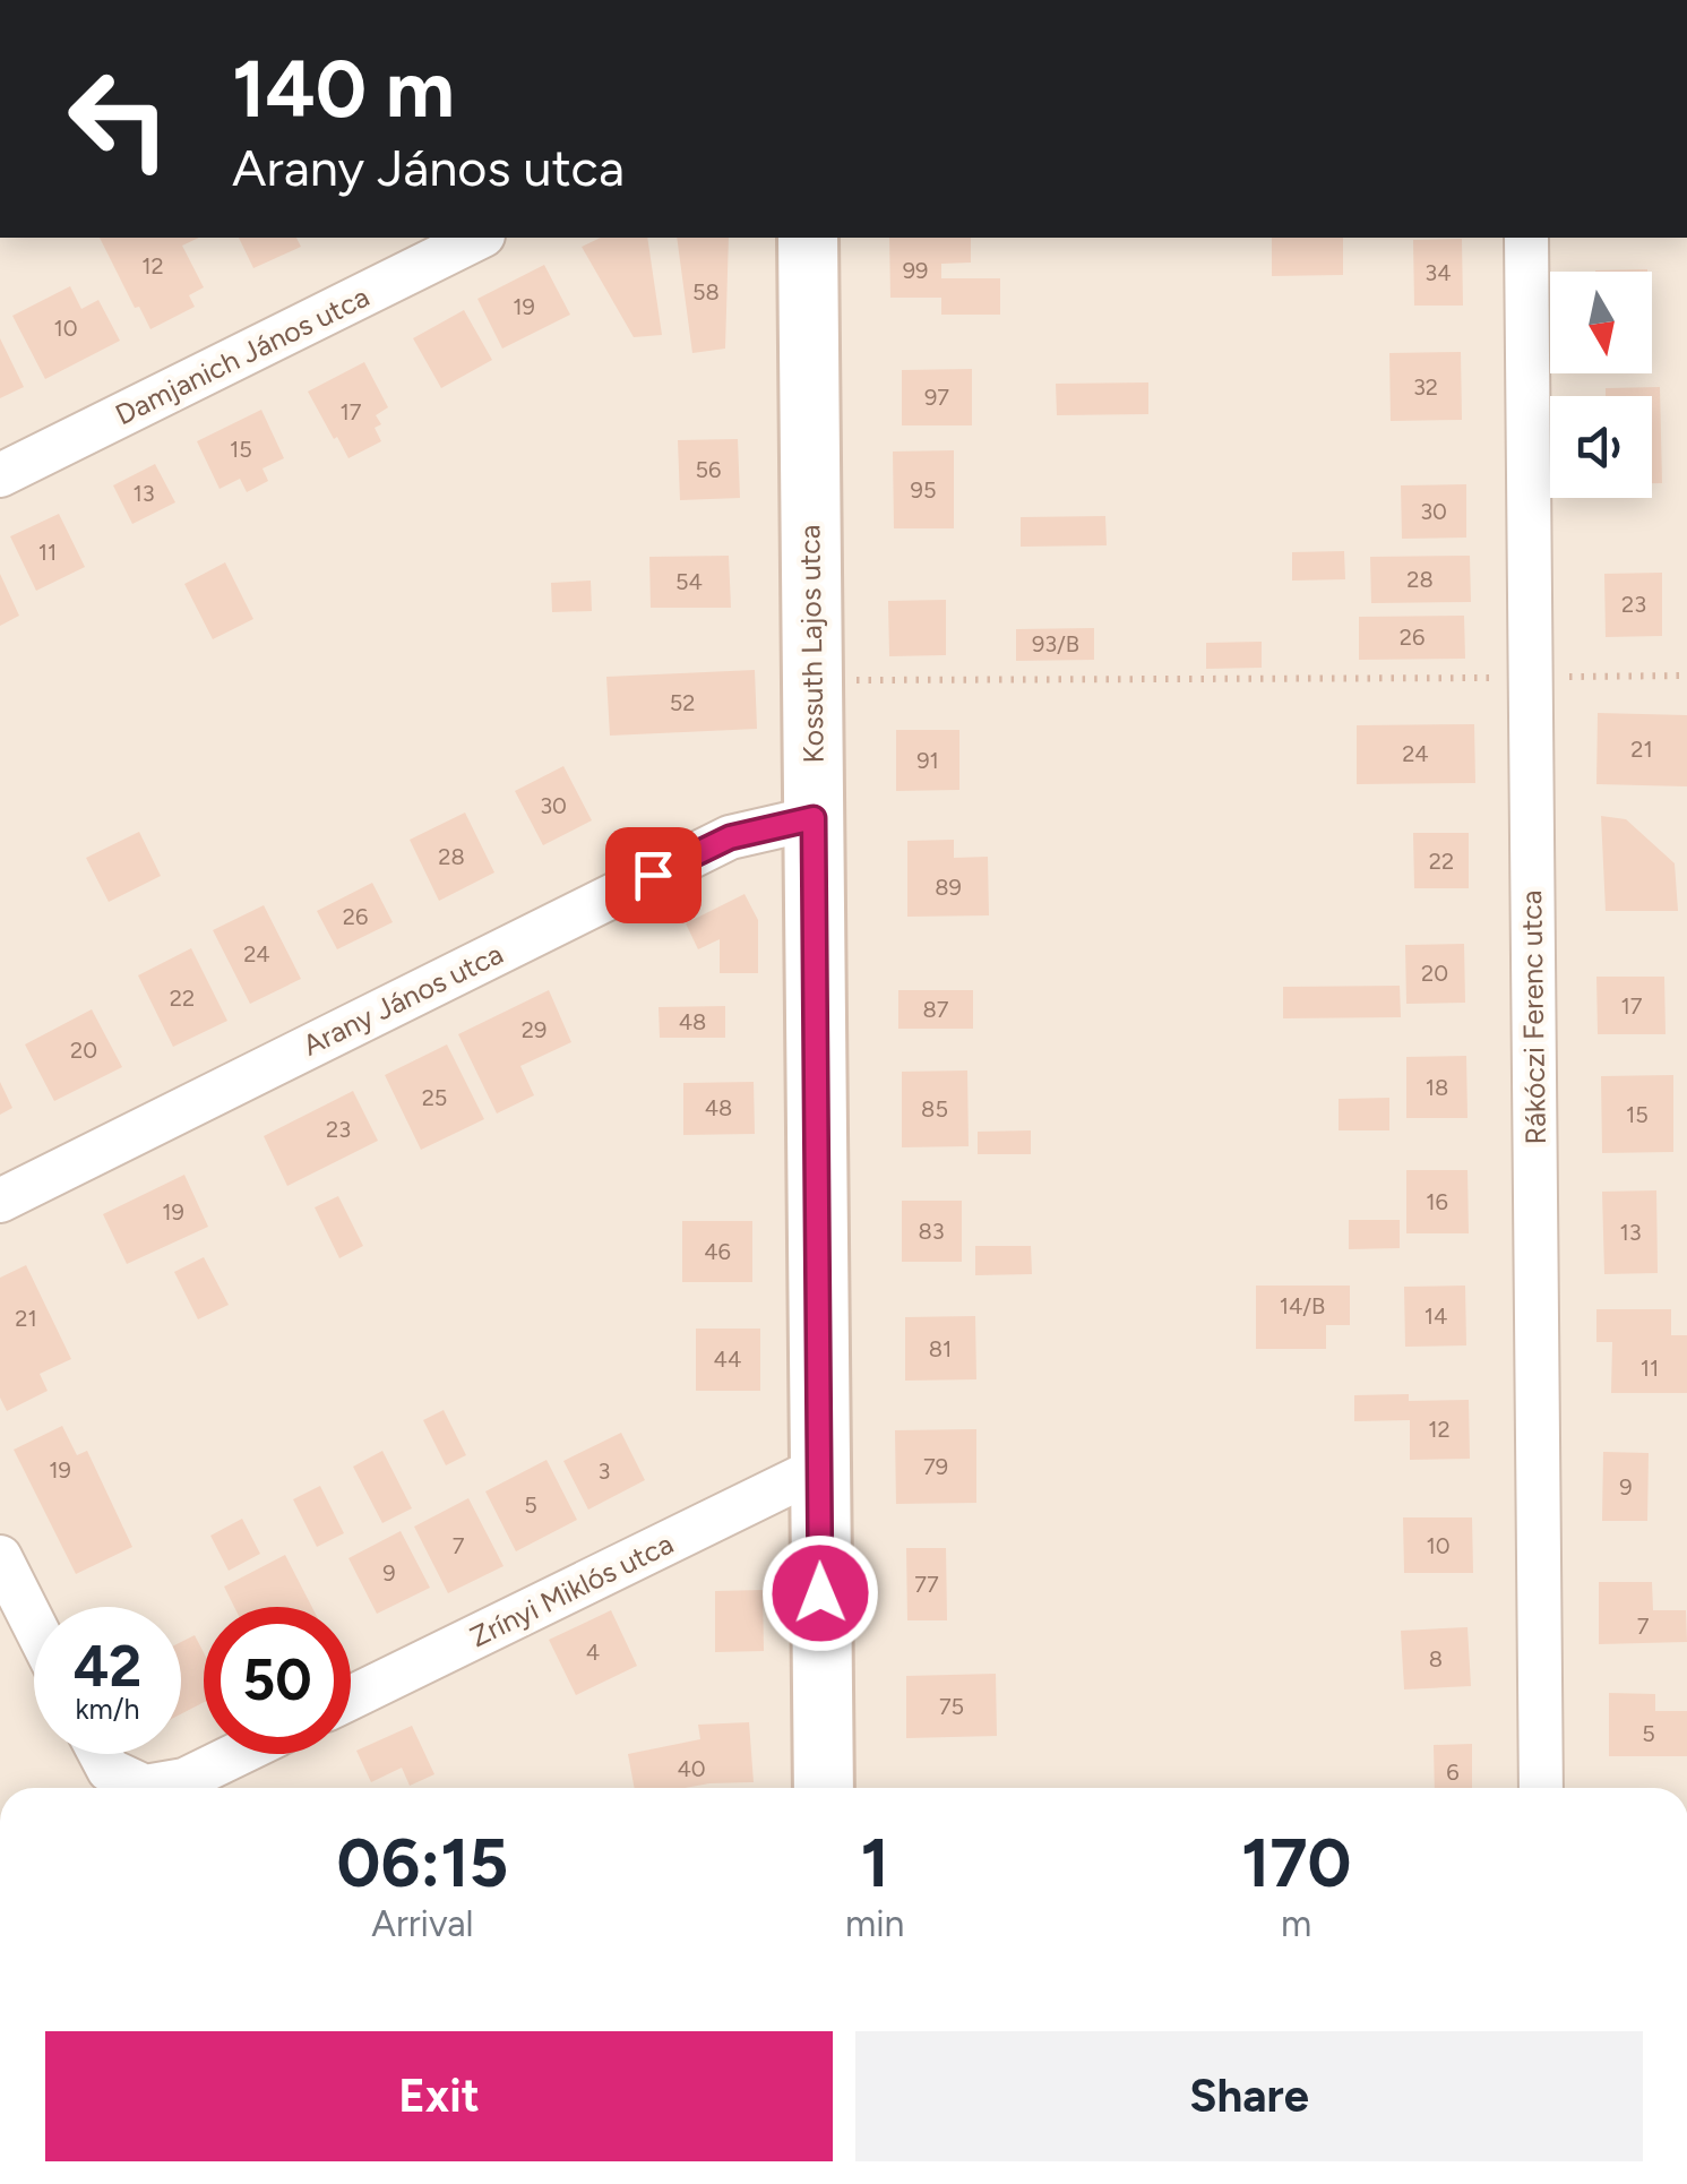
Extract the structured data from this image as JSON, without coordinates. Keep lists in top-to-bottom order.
{
  "streets": {
    "main road": ["Kossuth Lajos utca"],
    "street": [
      "Damjanich János utca",
      "Arany János utca",
      "Rákóczi Ferenc utca",
      "Zrínyi Miklós utca"
    ]
  },
  "crossings": [
    ["Kossuth Lajos utca", "Arany János utca"],
    ["Kossuth Lajos utca", "Zrínyi Miklós utca"]
  ],
  "house_numbers": [
    "12",
    "99",
    "34",
    "58",
    "19",
    "10",
    "32",
    "97",
    "17",
    "15",
    "56",
    "95",
    "13",
    "30",
    "11",
    "28",
    "54",
    "23",
    "26",
    "93/B",
    "52",
    "21",
    "24",
    "91",
    "30",
    "28",
    "22",
    "89",
    "26",
    "24",
    "20",
    "22",
    "17",
    "87",
    "48",
    "29",
    "20",
    "18",
    "25",
    "48",
    "85",
    "15",
    "23",
    "16",
    "19",
    "83",
    "13",
    "46",
    "14/B",
    "14",
    "21",
    "81",
    "44",
    "11",
    "12",
    "79",
    "19",
    "3",
    "9",
    "5",
    "7",
    "10",
    "9",
    "77",
    "7",
    "4",
    "8",
    "75",
    "5",
    "40",
    "6"
  ],
  "north": "bottom",
  "page": {
    "turn": ["140 m", "Arany János utca"],
    "speed": "42 km/h",
    "limit": "50",
    "eta": [
      "06:15",
      "Arrival",
      "1",
      "min",
      "170",
      "m"
    ],
    "buttons": ["Exit", "Share"]
  }
}
